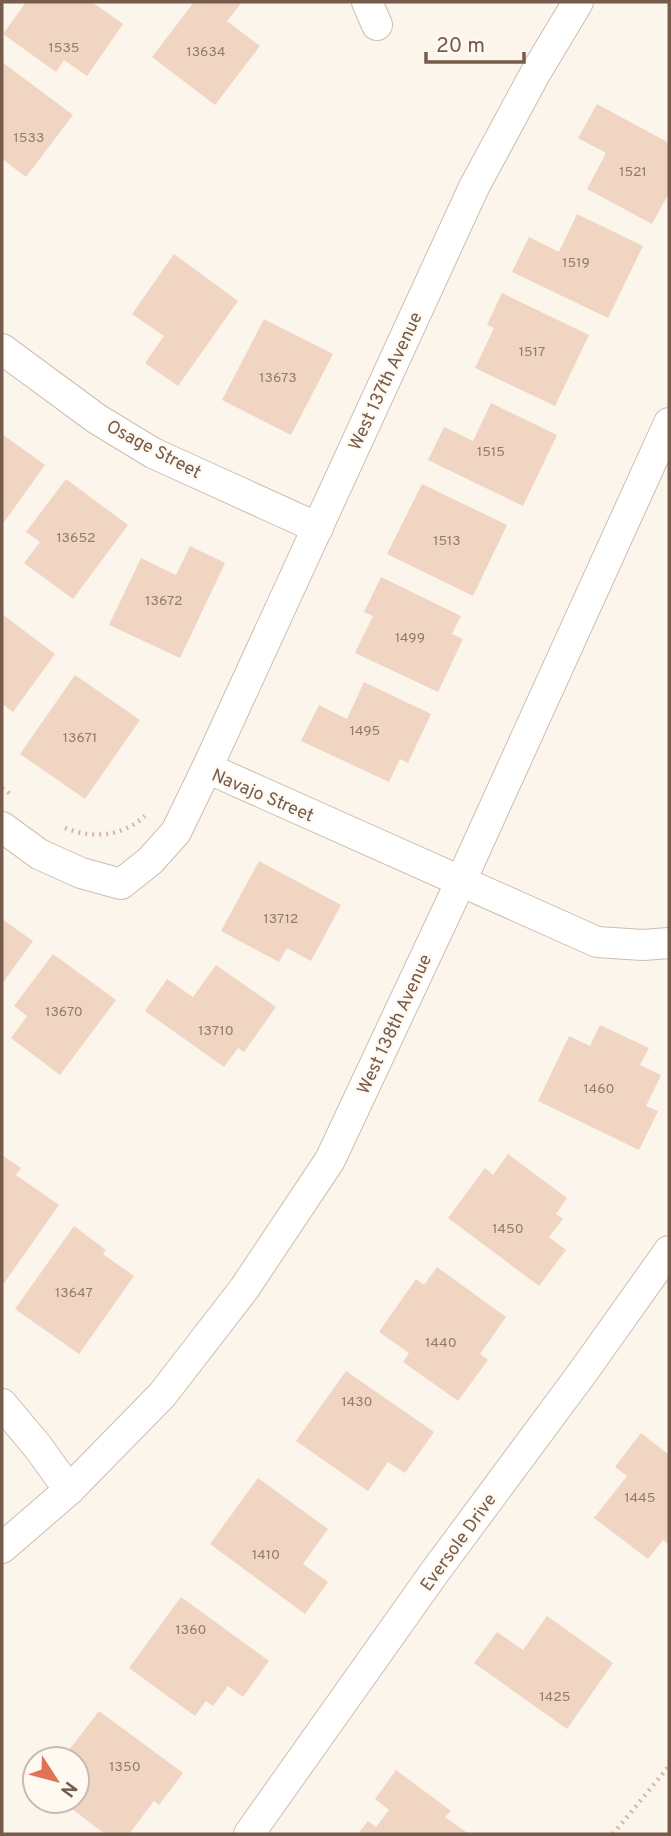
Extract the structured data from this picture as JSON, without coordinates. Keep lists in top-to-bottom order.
{
  "streets": {
    "street": [
      "West 137th Avenue",
      "Osage Street",
      "Navajo Street",
      "West 138th Avenue",
      "Eversole Drive"
    ]
  },
  "crossings": [
    ["West 137th Avenue", "Osage Street"],
    ["West 137th Avenue", "Navajo Street"],
    ["Navajo Street", "West 138th Avenue"]
  ],
  "house_numbers": [
    "1535",
    "13634",
    "1533",
    "1521",
    "1519",
    "1517",
    "13673",
    "1515",
    "13652",
    "1513",
    "13672",
    "1499",
    "1495",
    "13671",
    "13712",
    "13670",
    "13710",
    "1460",
    "1450",
    "13647",
    "1440",
    "1430",
    "1445",
    "1410",
    "1360",
    "1425",
    "1350"
  ],
  "scale_bar": "20 m",
  "north": "bottom right"
}
